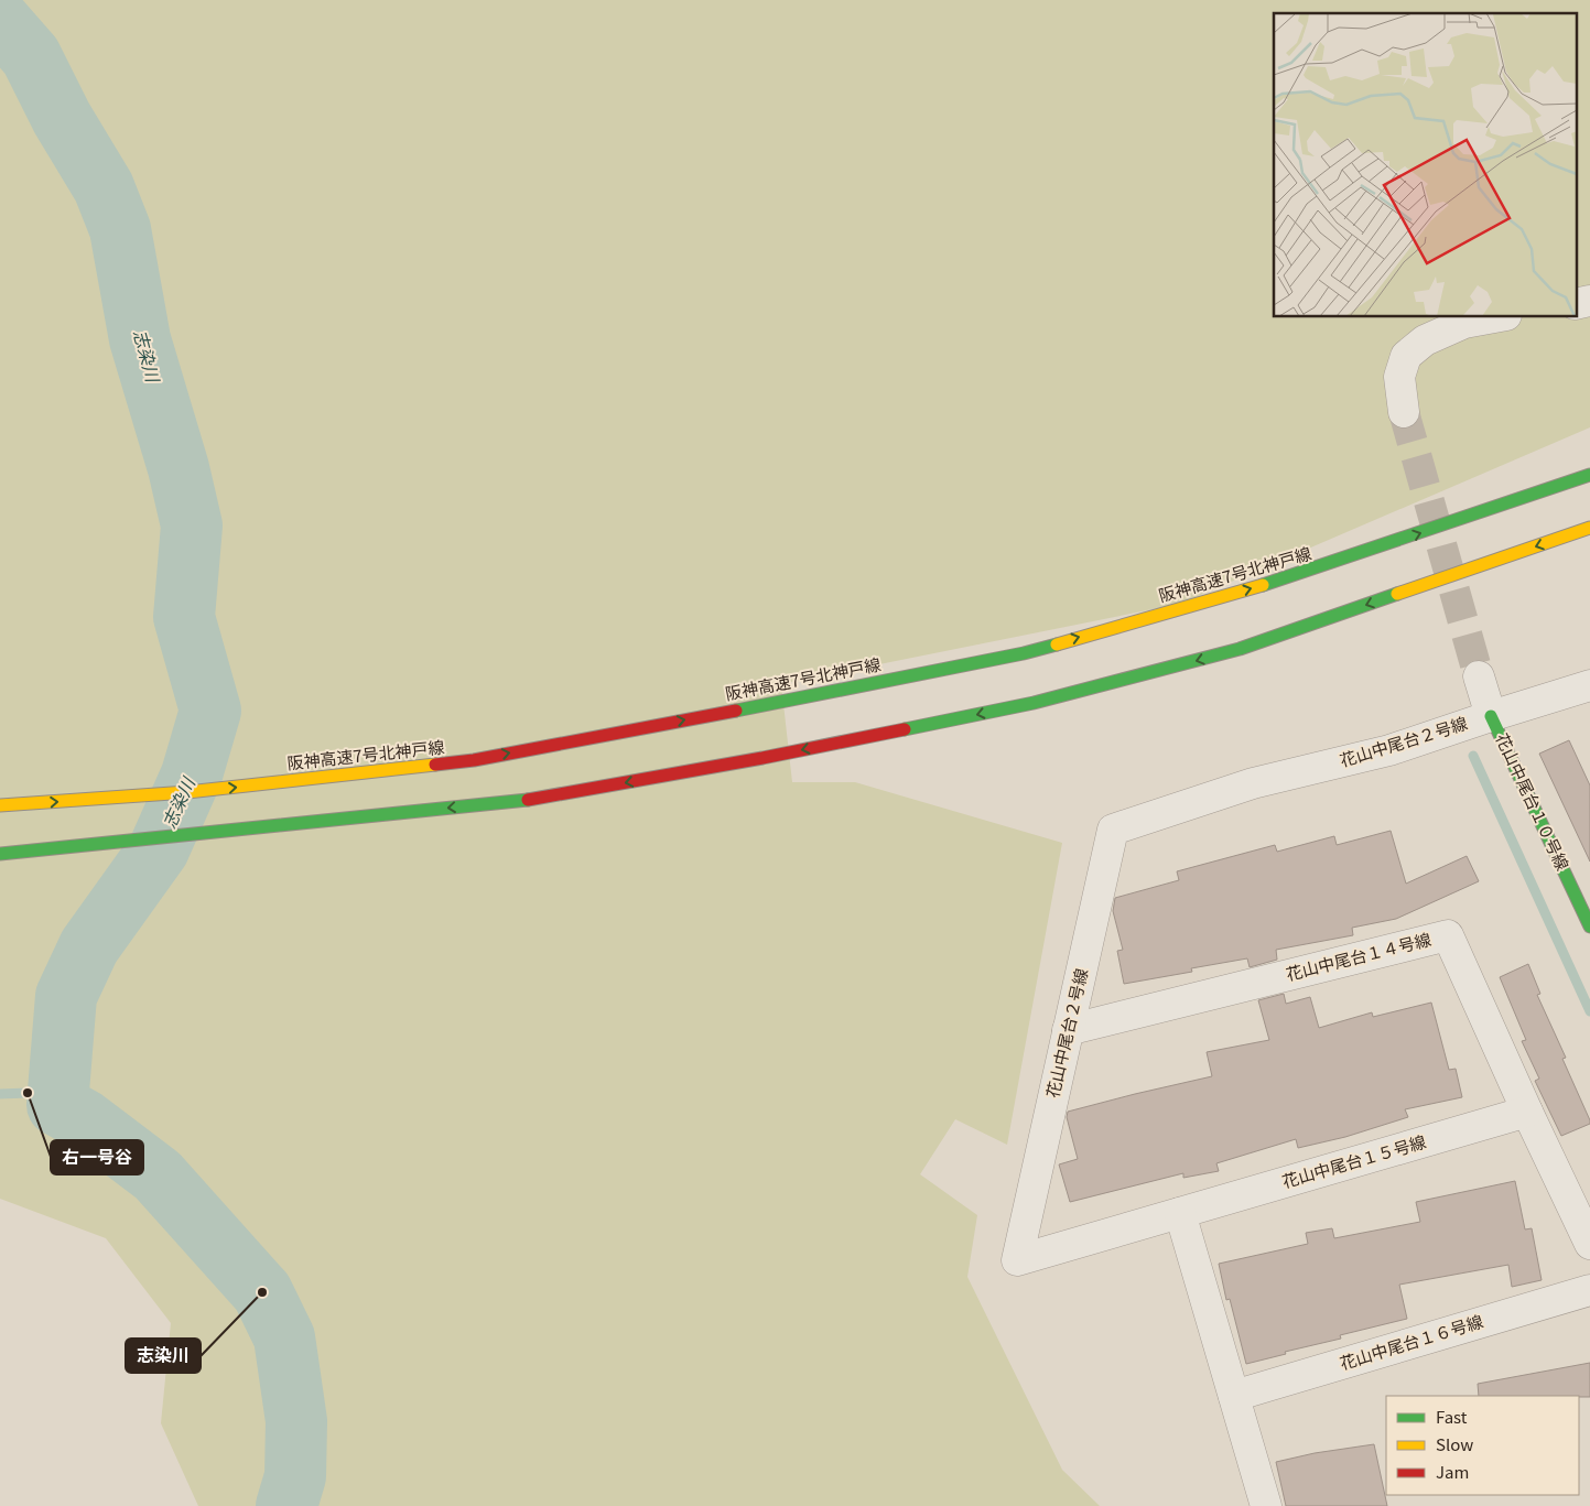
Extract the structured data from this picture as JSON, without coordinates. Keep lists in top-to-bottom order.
{
  "streets": {
    "main road": ["阪神高速7号北神戸線", "花山中尾台１０号線"],
    "street": [
      "花山中尾台２号線",
      "花山中尾台１４号線",
      "花山中尾台１５号線",
      "花山中尾台１６号線"
    ]
  },
  "crossings": [
    ["花山中尾台２号線", "花山中尾台１０号線"],
    ["花山中尾台２号線", "花山中尾台１４号線"],
    ["花山中尾台２号線", "花山中尾台１５号線"],
    ["花山中尾台１４号線", "花山中尾台１５号線"]
  ],
  "water": ["志染川"],
  "places": ["右一号谷", "志染川"],
  "legend": ["Fast", "Slow", "Jam"]
}
